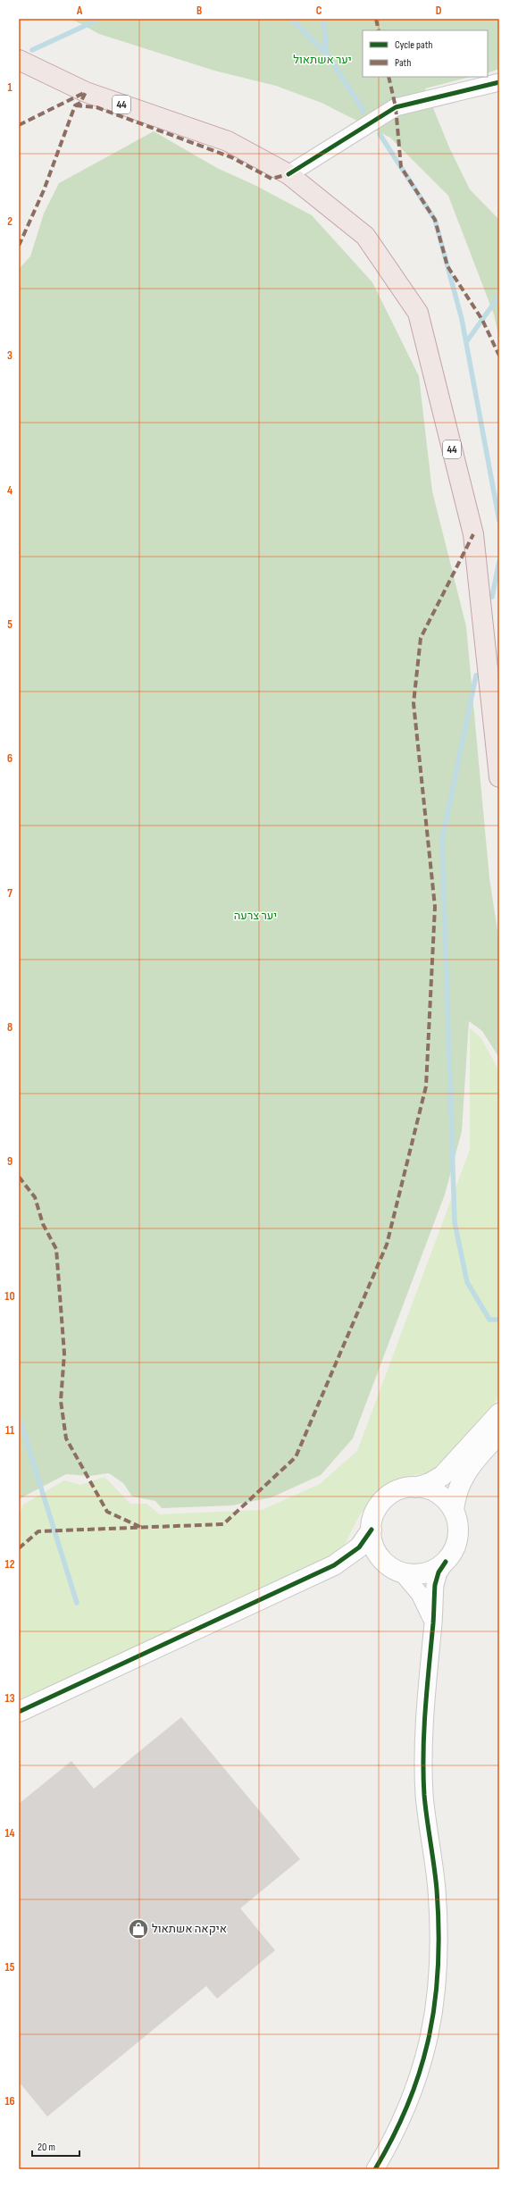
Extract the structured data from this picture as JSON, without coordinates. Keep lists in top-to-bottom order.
{
  "streets": {
    "highway": ["44"]
  },
  "parks": ["יער אשתאול", "יער צרעה"],
  "places": {
    "shop": ["איקאה אשתאול"]
  },
  "legend": ["Cycle path", "Path"],
  "scale_bar": "20 m",
  "grid": {
    "columns": [
      "A",
      "B",
      "C",
      "D"
    ],
    "rows": [
      "1",
      "2",
      "3",
      "4",
      "5",
      "6",
      "7",
      "8",
      "9",
      "10",
      "11",
      "12",
      "13",
      "14",
      "15",
      "16"
    ]
  }
}
